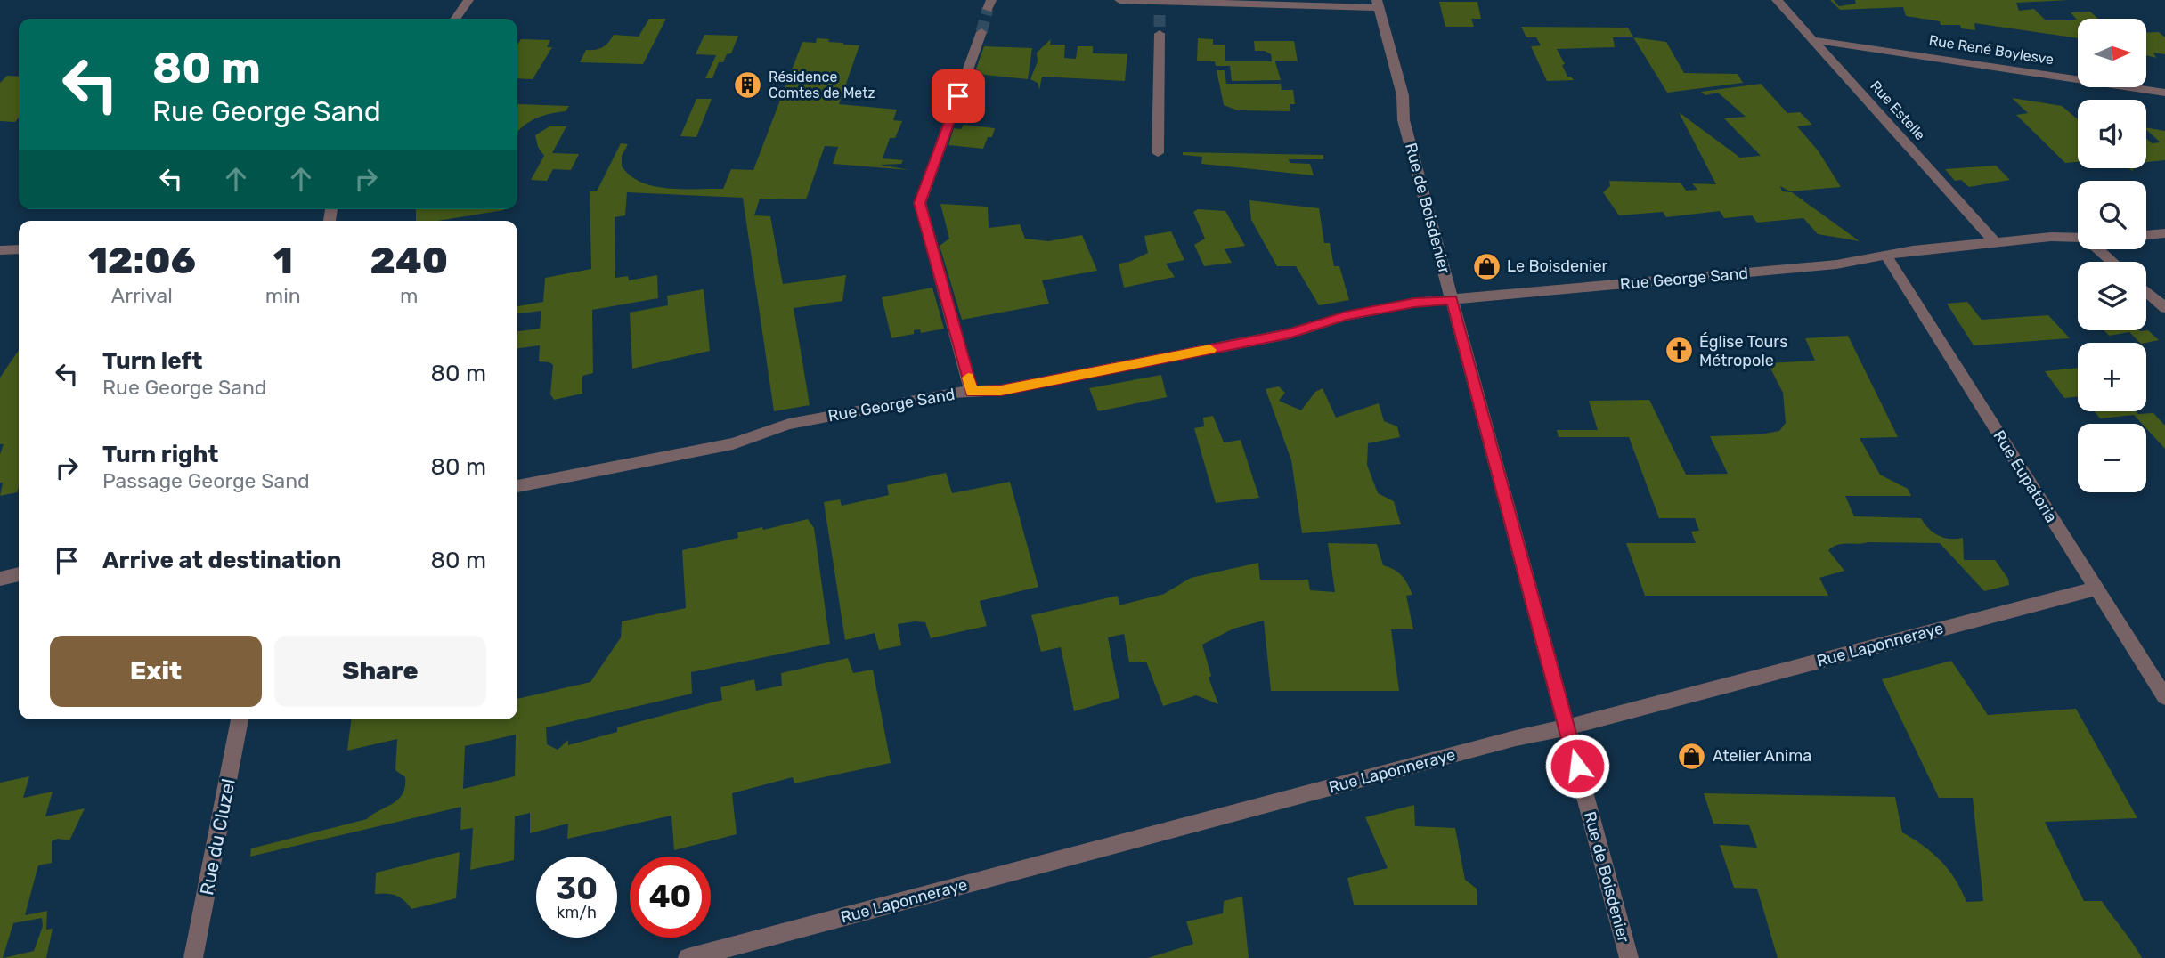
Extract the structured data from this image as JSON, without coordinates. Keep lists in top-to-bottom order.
{
  "streets": {
    "street": [
      "Rue René Boylesve",
      "Rue Estelle",
      "Rue de Boisdenier",
      "Rue George Sand",
      "Rue Eupatoria",
      "Rue Laponneraye",
      "Rue du Cluzel"
    ]
  },
  "crossings": [
    ["Rue René Boylesve", "Rue Estelle"],
    ["Rue Estelle", "Rue George Sand"],
    ["Rue de Boisdenier", "Rue George Sand"],
    ["Rue de Boisdenier", "Rue Laponneraye"],
    ["Rue George Sand", "Rue Eupatoria"],
    ["Rue Eupatoria", "Rue Laponneraye"]
  ],
  "places": {
    "building": ["Résidence Comtes de Metz"],
    "shop": ["Le Boisdenier", "Atelier Anima"],
    "church": ["Église Tours Métropole"]
  },
  "north": "right",
  "page": {
    "map_buttons": ["+", "−"],
    "turn": ["80 m", "Rue George Sand"],
    "eta": [
      "12:06",
      "Arrival",
      "1",
      "min",
      "240",
      "m"
    ],
    "list": [
      {
        "name": "Turn left",
        "note": "Rue George Sand",
        "value": "80 m"
      },
      {
        "name": "Turn right",
        "note": "Passage George Sand",
        "value": "80 m"
      },
      {
        "name": "Arrive at destination",
        "value": "80 m"
      }
    ],
    "buttons": ["Exit", "Share"],
    "speed": "30 km/h",
    "limit": "40"
  }
}
